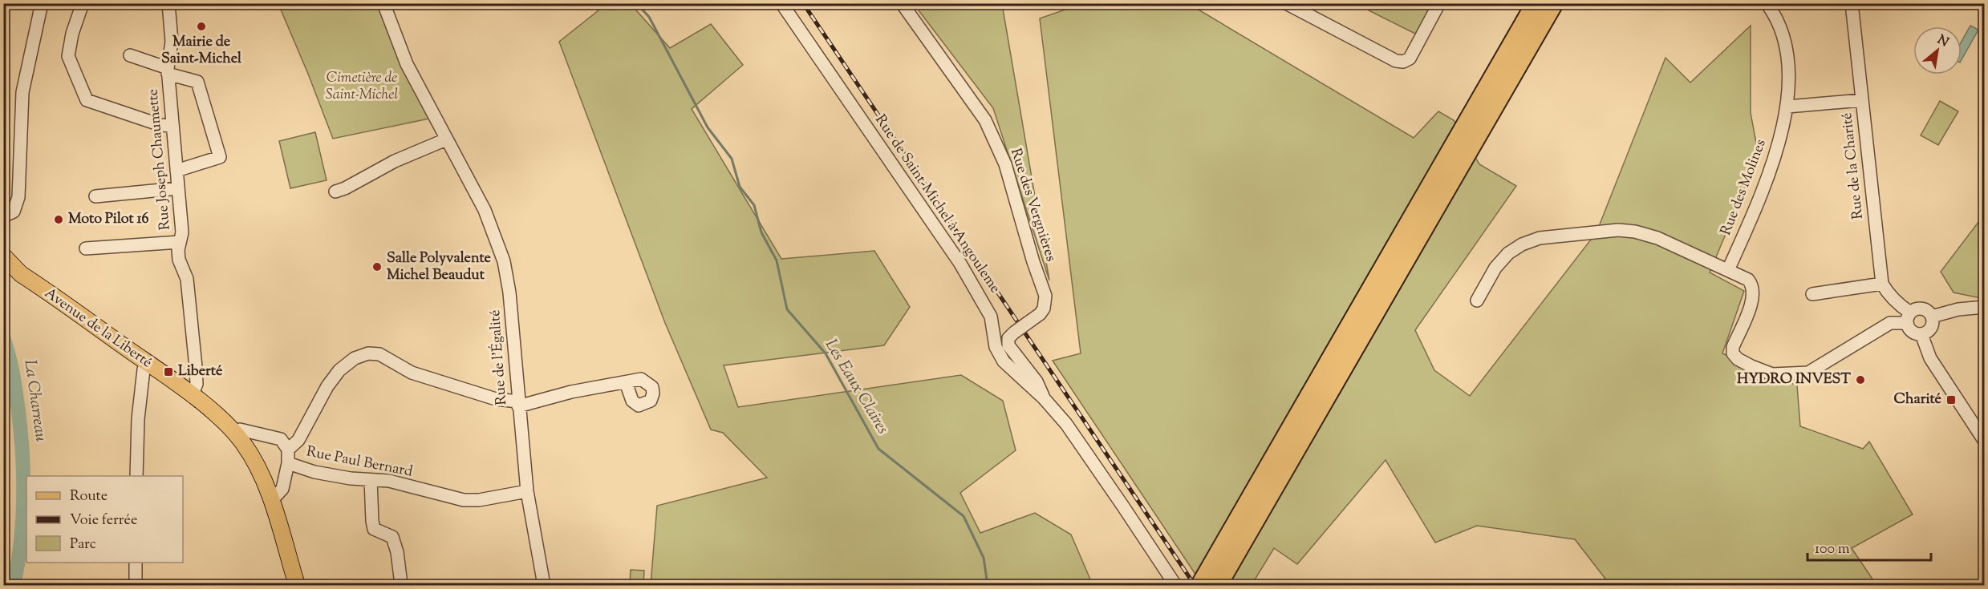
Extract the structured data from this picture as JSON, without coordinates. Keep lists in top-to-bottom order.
{
  "streets": {
    "main road": ["Avenue de la Liberté"],
    "street": [
      "Rue Joseph Chaumette",
      "Rue de la Charité",
      "Rue des Molines",
      "Rue de Saint-Michel à Angouleme",
      "Rue des Vergnières",
      "Rue de l'Égalité",
      "Rue Paul Bernard"
    ]
  },
  "crossings": [
    ["Rue Joseph Chaumette", "Avenue de la Liberté"],
    ["Rue de Saint-Michel à Angouleme", "Rue des Vergnières"],
    ["Avenue de la Liberté", "Rue Paul Bernard"],
    ["Rue de l'Égalité", "Rue Paul Bernard"]
  ],
  "water": ["Les Eaux Claires", "La Charreau"],
  "parks": ["Cimetière de Saint-Michel"],
  "places": {
    "other": [
      "Mairie de Saint-Michel",
      "Moto Pilot 16",
      "Salle Polyvalente Michel Beaudut",
      "HYDRO INVEST"
    ],
    "transit": ["Liberté", "Charité"]
  },
  "legend": ["Route", "Voie ferrée", "Parc"],
  "scale_bar": "100 m",
  "north": "top right"
}
